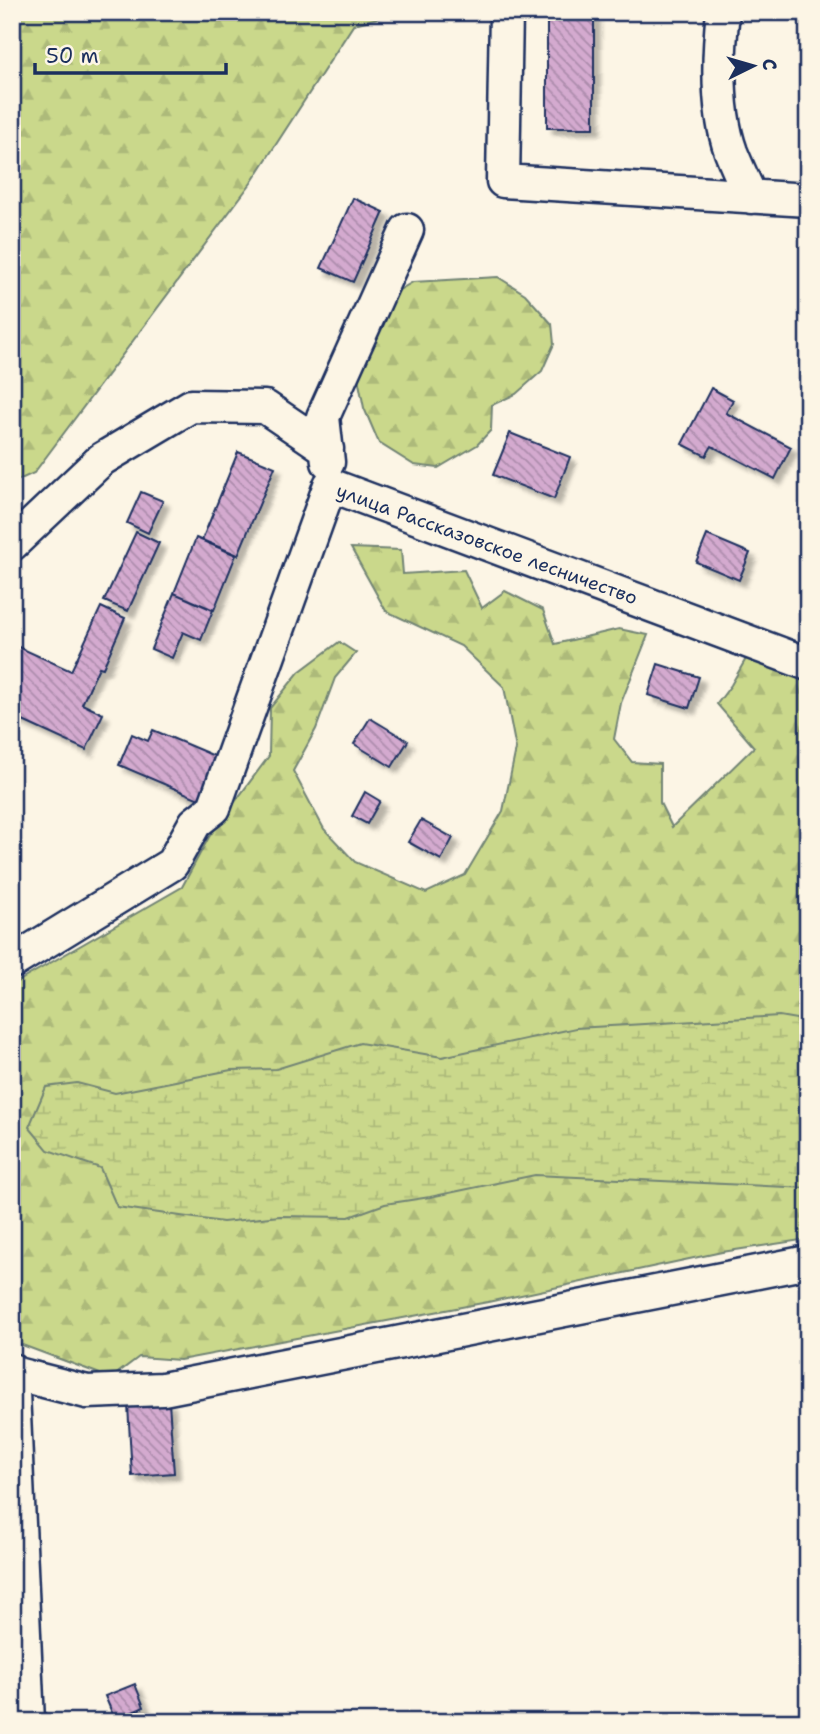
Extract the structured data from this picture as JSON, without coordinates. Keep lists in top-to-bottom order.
{
  "streets": {
    "street": ["улица Рассказовское лесничество"]
  },
  "scale_bar": "50 m",
  "north": "right"
}
